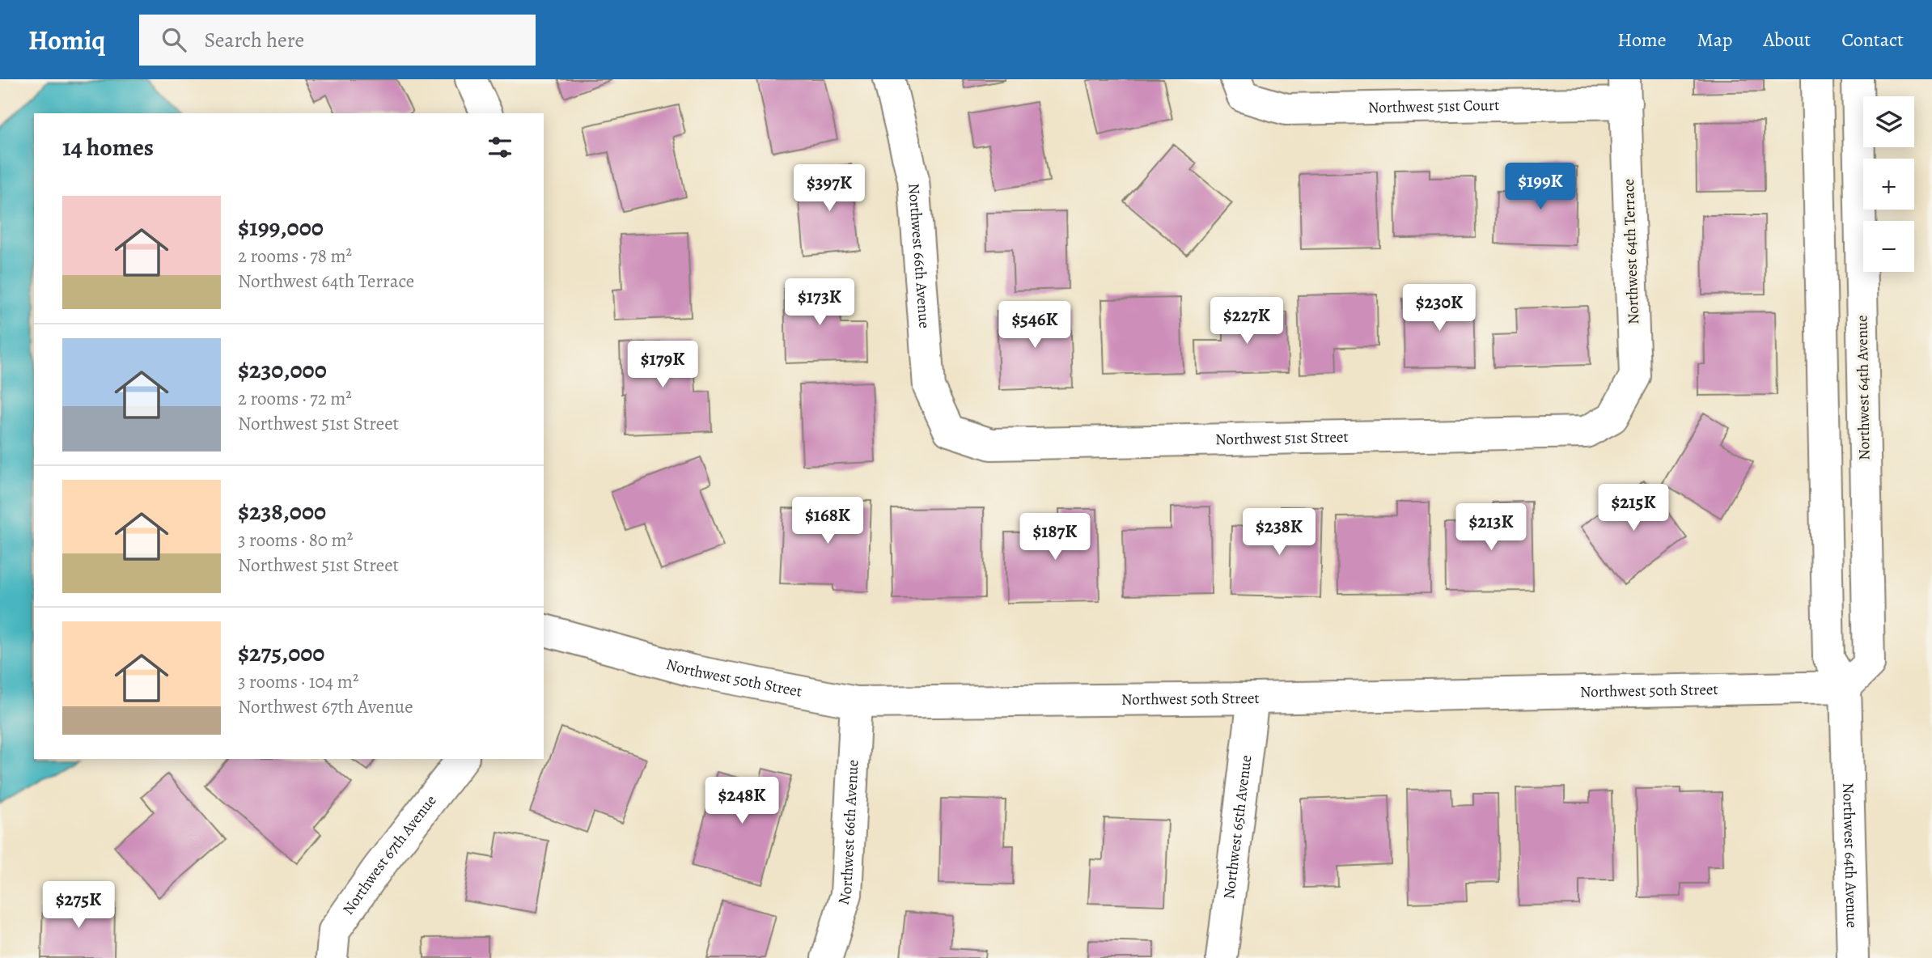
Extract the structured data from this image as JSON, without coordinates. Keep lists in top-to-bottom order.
{
  "streets": {
    "street": [
      "Northwest 51st Court",
      "Northwest 64th Terrace",
      "Northwest 66th Avenue",
      "Northwest 64th Avenue",
      "Northwest 51st Street",
      "Northwest 50th Street",
      "Northwest 65th Avenue",
      "Northwest 67th Avenue"
    ]
  },
  "crossings": [
    ["Northwest 51st Court", "Northwest 64th Terrace"],
    ["Northwest 64th Terrace", "Northwest 51st Street"],
    ["Northwest 66th Avenue", "Northwest 51st Street"],
    ["Northwest 66th Avenue", "Northwest 50th Street"],
    ["Northwest 64th Avenue", "Northwest 50th Street"],
    ["Northwest 50th Street", "Northwest 65th Avenue"]
  ],
  "page": {
    "header": "Homiq",
    "search": "Search here",
    "nav": [
      "Home",
      "Map",
      "About",
      "Contact"
    ],
    "map_buttons": ["+", "−"],
    "heading": "14 homes",
    "price": [
      "$199K",
      "$397K",
      "$173K",
      "$230K",
      "$227K",
      "$546K",
      "$179K",
      "$215K",
      "$168K",
      "$213K",
      "$238K",
      "$187K",
      "$248K",
      "$275K"
    ],
    "list": [
      {
        "name": "$199,000",
        "note": "2 rooms · 78 m² · Northwest 64th Terrace"
      },
      {
        "name": "$230,000",
        "note": "2 rooms · 72 m² · Northwest 51st Street"
      },
      {
        "name": "$238,000",
        "note": "3 rooms · 80 m² · Northwest 51st Street"
      },
      {
        "name": "$275,000",
        "note": "3 rooms · 104 m² · Northwest 67th Avenue"
      }
    ]
  }
}
